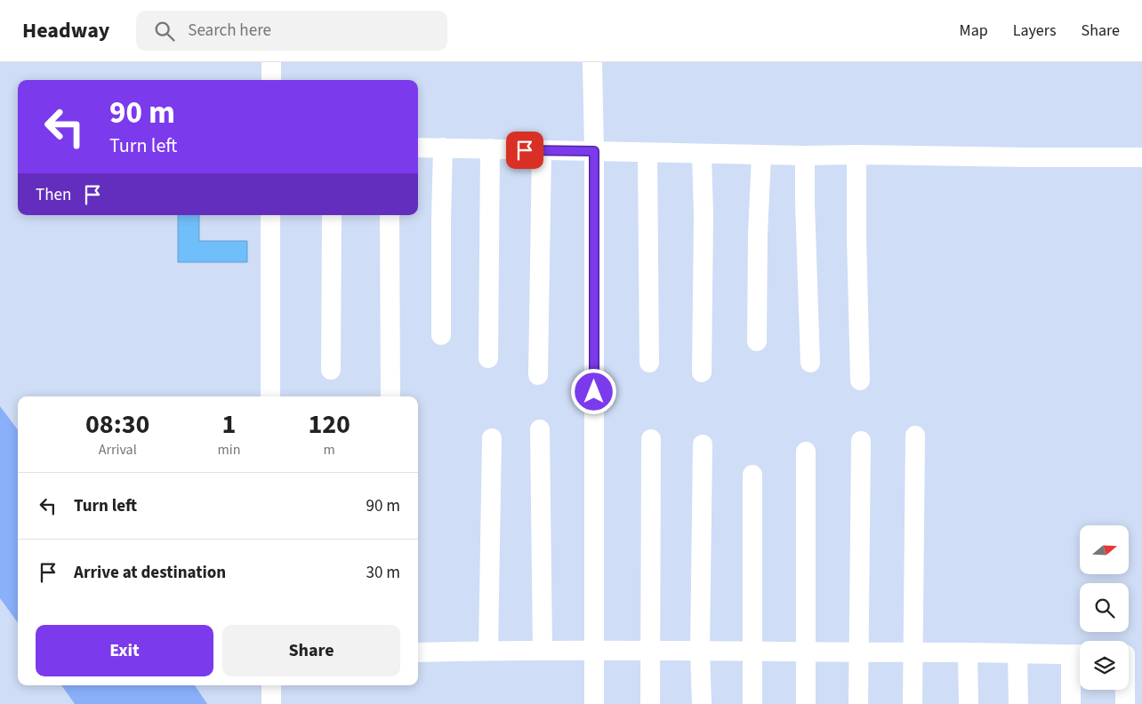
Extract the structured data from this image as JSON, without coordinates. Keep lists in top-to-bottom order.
{
  "north": "right",
  "page": {
    "header": "Headway",
    "search": "Search here",
    "nav": ["Map", "Layers", "Share"],
    "turn": ["90 m", "Turn left"],
    "then": "Then",
    "eta": [
      "08:30",
      "Arrival",
      "1",
      "min",
      "120",
      "m"
    ],
    "list": [
      {
        "name": "Turn left",
        "value": "90 m"
      },
      {
        "name": "Arrive at destination",
        "value": "30 m"
      }
    ],
    "buttons": ["Exit", "Share"]
  }
}
